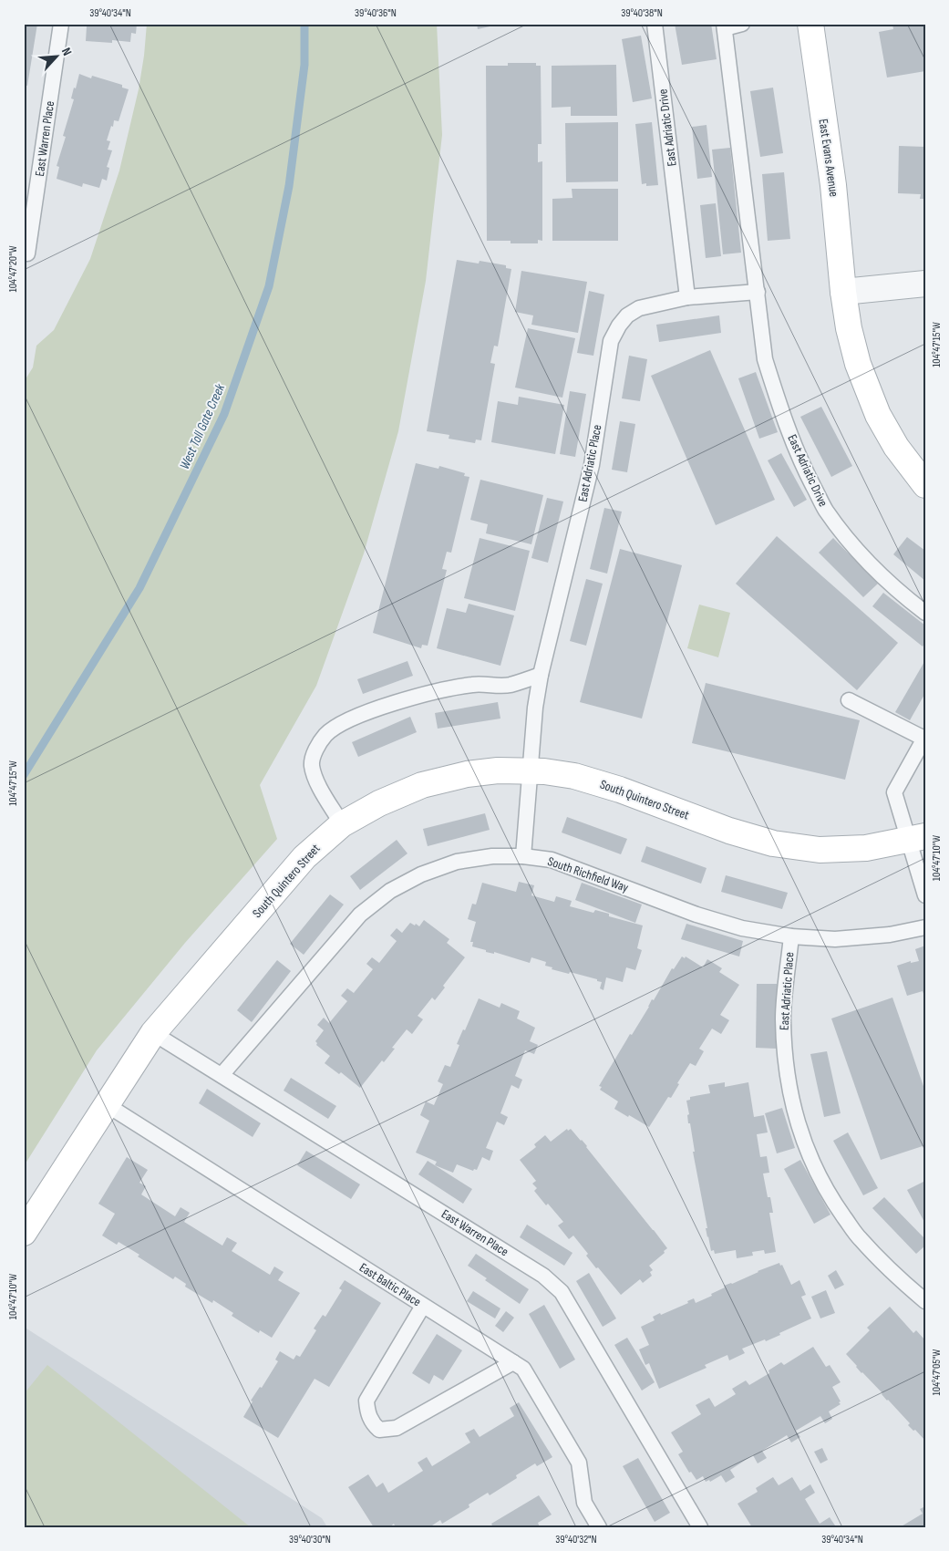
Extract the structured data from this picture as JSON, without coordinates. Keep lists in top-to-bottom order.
{
  "streets": {
    "street": ["East Evans Avenue", "South Quintero Street"],
    "lane": [
      "East Adriatic Drive",
      "East Warren Place",
      "East Adriatic Place",
      "South Richfield Way",
      "East Baltic Place"
    ]
  },
  "crossings": [
    ["East Adriatic Drive", "East Adriatic Place"],
    ["East Warren Place", "South Quintero Street"],
    ["East Warren Place", "South Richfield Way"],
    ["East Adriatic Place", "South Quintero Street"],
    ["East Adriatic Place", "South Richfield Way"],
    ["South Quintero Street", "East Baltic Place"]
  ],
  "water": ["West Toll Gate Creek"],
  "north": "top right",
  "coordinates": [
    "39°40'34\"N",
    "39°40'36\"N",
    "39°40'38\"N",
    "104°47'20\"W",
    "104°47'15\"W",
    "104°47'10\"W",
    "104°47'05\"W",
    "39°40'30\"N",
    "39°40'32\"N"
  ]
}
